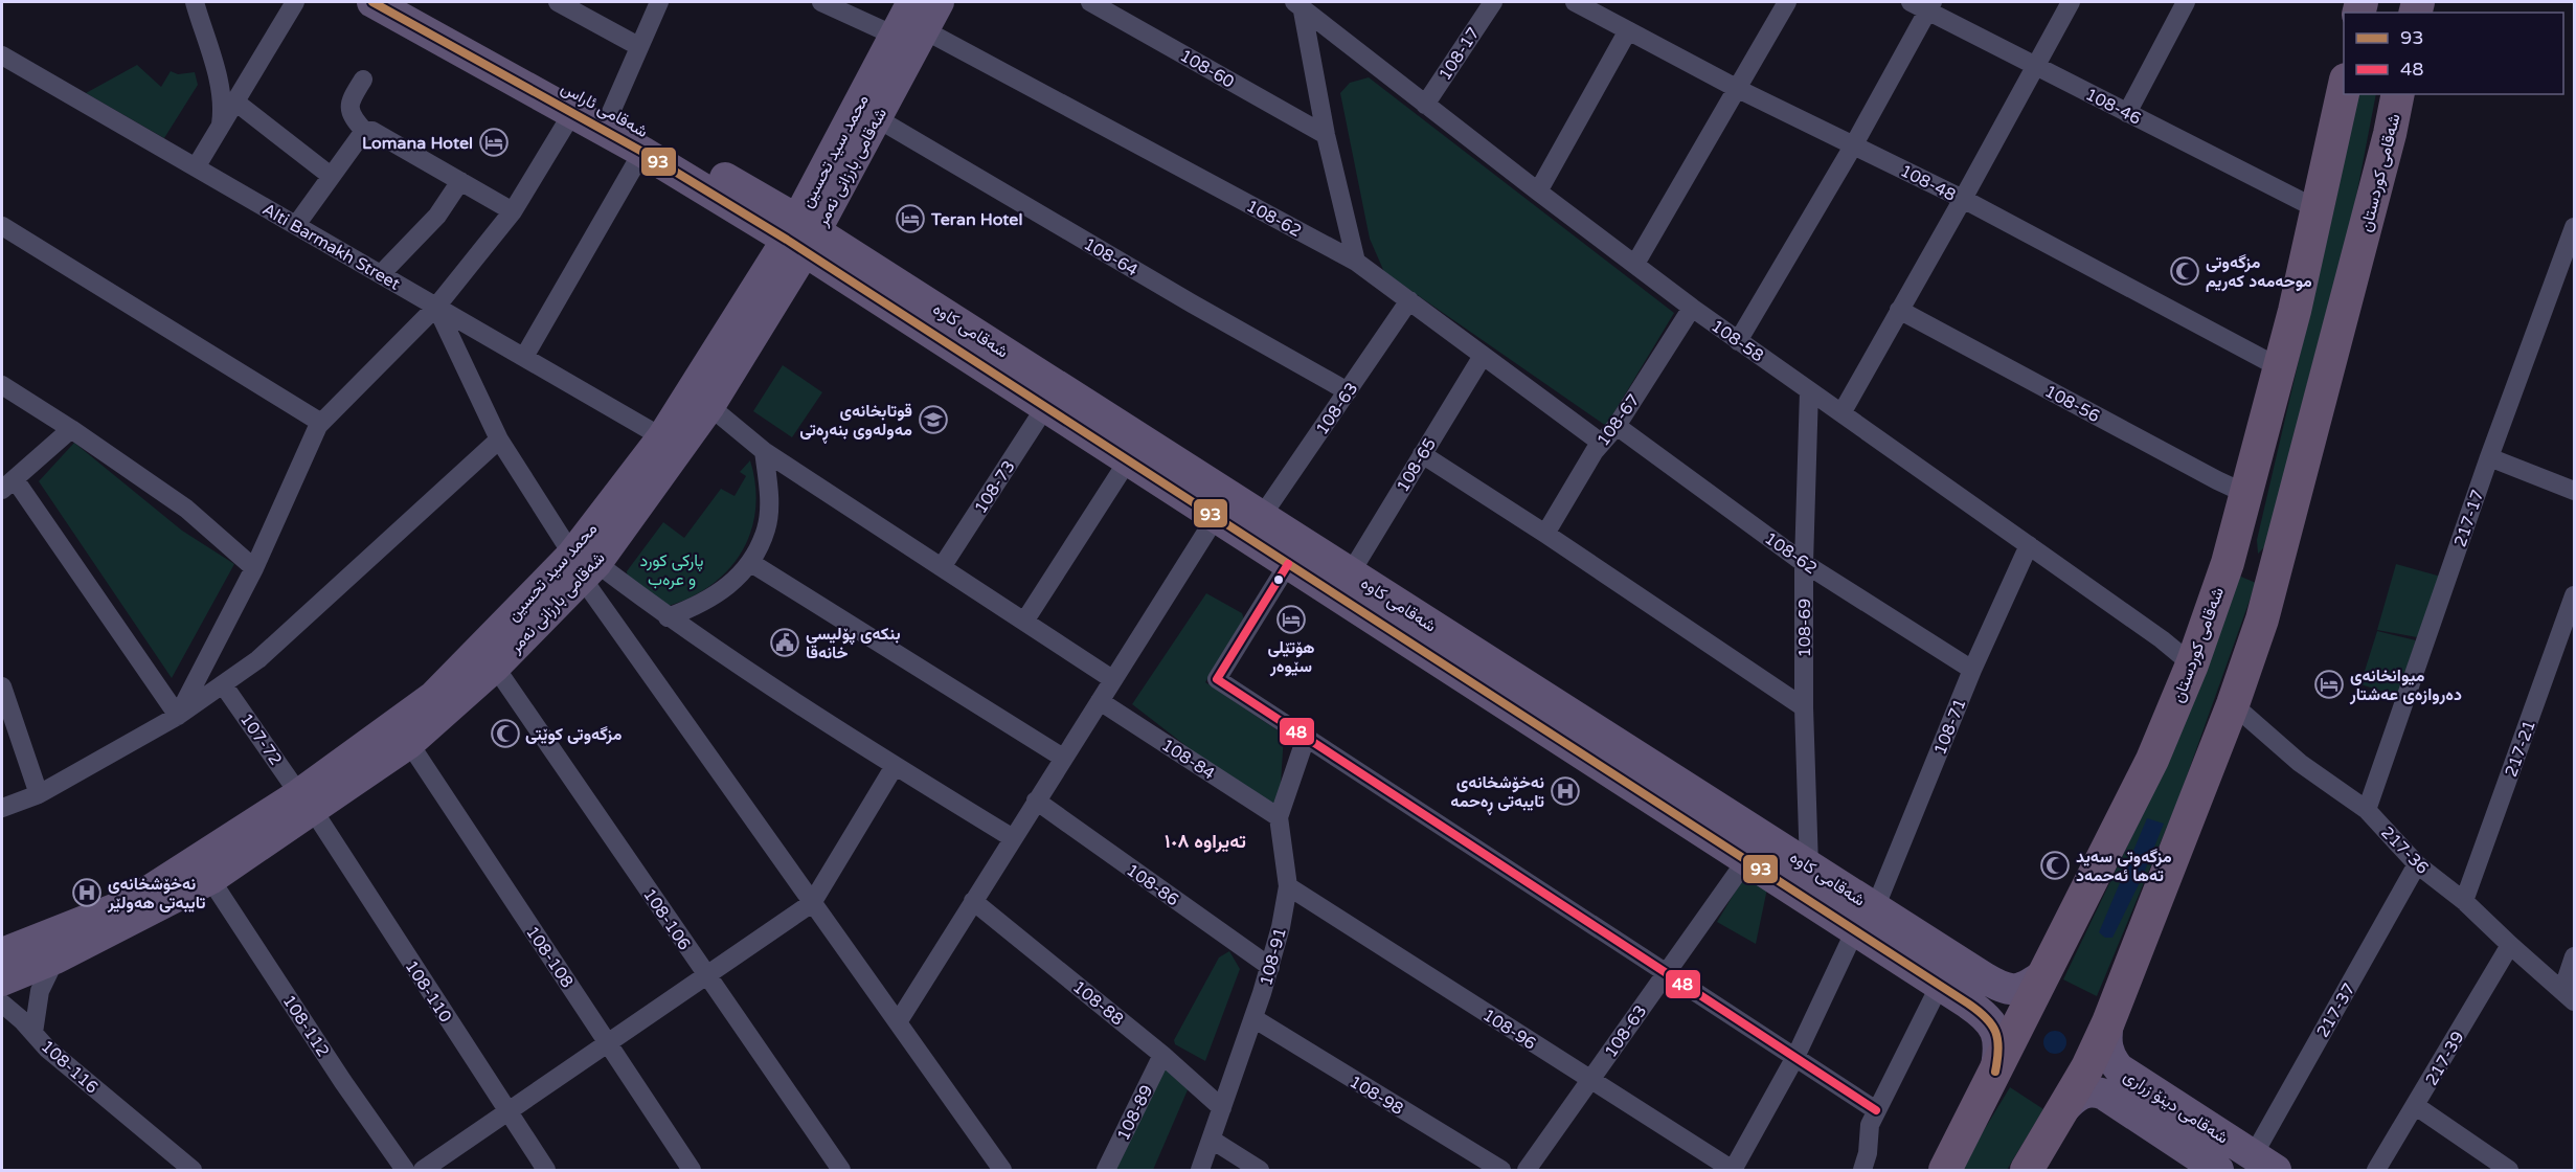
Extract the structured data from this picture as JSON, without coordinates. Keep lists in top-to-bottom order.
{
  "streets": {
    "highway": ["شەقامی کوردستان"],
    "main road": [
      "شەقامی ئاراس",
      "محمد سید تحسین",
      "شەقامی بارزانی نەمر",
      "شەقامی کاوە",
      "شەقامی دینۆ زراری"
    ],
    "street": [
      "108-17",
      "108-60",
      "108-46",
      "108-48",
      "108-62",
      "Alti Barmakh Street",
      "108-64",
      "108-58",
      "108-56",
      "108-63",
      "108-67",
      "108-65",
      "108-73",
      "217-17",
      "108-69",
      "108-71",
      "107-72",
      "217-21",
      "108-84",
      "217-36",
      "108-86",
      "108-106",
      "108-108",
      "108-91",
      "108-110",
      "108-88",
      "217-37",
      "108-112",
      "108-96",
      "217-39",
      "108-116",
      "108-98",
      "108-89"
    ]
  },
  "crossings": [
    ["108-17", "108-58"],
    ["108-46", "شەقامی کوردستان"],
    ["شەقامی ئاراس", "محمد سید تحسین"],
    ["شەقامی ئاراس", "شەقامی بارزانی نەمر"],
    ["شەقامی ئاراس", "شەقامی کاوە"],
    ["محمد سید تحسین", "شەقامی بارزانی نەمر"],
    ["محمد سید تحسین", "Alti Barmakh Street"],
    ["محمد سید تحسین", "شەقامی کاوە"],
    ["محمد سید تحسین", "107-72"],
    ["محمد سید تحسین", "108-110"],
    ["شەقامی بارزانی نەمر", "108-62"],
    ["شەقامی بارزانی نەمر", "108-64"],
    ["شەقامی بارزانی نەمر", "شەقامی کاوە"],
    ["شەقامی بارزانی نەمر", "107-72"],
    ["شەقامی بارزانی نەمر", "108-106"],
    ["شەقامی بارزانی نەمر", "108-108"],
    ["شەقامی بارزانی نەمر", "108-110"],
    ["شەقامی بارزانی نەمر", "108-112"],
    ["شەقامی بارزانی نەمر", "108-116"],
    ["شەقامی کوردستان", "108-48"],
    ["شەقامی کوردستان", "شەقامی کاوە"],
    ["شەقامی کوردستان", "108-58"],
    ["شەقامی کوردستان", "108-56"],
    ["شەقامی کوردستان", "217-36"],
    ["شەقامی کوردستان", "شەقامی دینۆ زراری"],
    ["108-62", "108-63"],
    ["108-62", "108-67"],
    ["108-62", "108-65"],
    ["108-62", "108-69"],
    ["108-62", "108-71"],
    ["108-64", "108-63"],
    ["شەقامی کاوە", "108-63"],
    ["شەقامی کاوە", "108-65"],
    ["شەقامی کاوە", "108-73"],
    ["شەقامی کاوە", "108-69"],
    ["شەقامی کاوە", "108-71"],
    ["108-58", "108-67"],
    ["108-58", "108-69"],
    ["108-58", "108-71"],
    ["108-63", "108-96"],
    ["217-17", "217-36"],
    ["108-71", "108-96"],
    ["107-72", "108-110"],
    ["217-21", "217-36"],
    ["108-84", "108-91"],
    ["217-36", "217-37"],
    ["217-36", "217-39"],
    ["108-86", "108-91"],
    ["108-91", "108-88"],
    ["108-91", "108-96"],
    ["108-91", "108-98"],
    ["108-88", "108-89"],
    ["217-37", "شەقامی دینۆ زراری"]
  ],
  "districts": ["تەیراوە ١٠٨"],
  "parks": ["پاركی كورد و عرەب"],
  "places": {
    "hotel": [
      "Lomana Hotel",
      "Teran Hotel",
      "هۆتێلی سێوەر",
      "میوانخانەی دەروازەی عەشتار"
    ],
    "mosque": ["مزگەوتی موحەمەد کەریم", "مزگەوتی کوێتی", "مزگەوتی سەید تەها ئەحمەد"],
    "school or university": ["قوتابخانەی مەولەوی بنەڕەتی"],
    "public building": ["بنکەی پۆلیسی خانەقا"],
    "hospital": ["نەخۆشخانەی تایبەتی ڕەحمە", "نەخۆشخانەی تایبەتی هەولێر"]
  },
  "lines": ["transit line 93", "transit line 48"],
  "legend": ["93", "48"]
}
